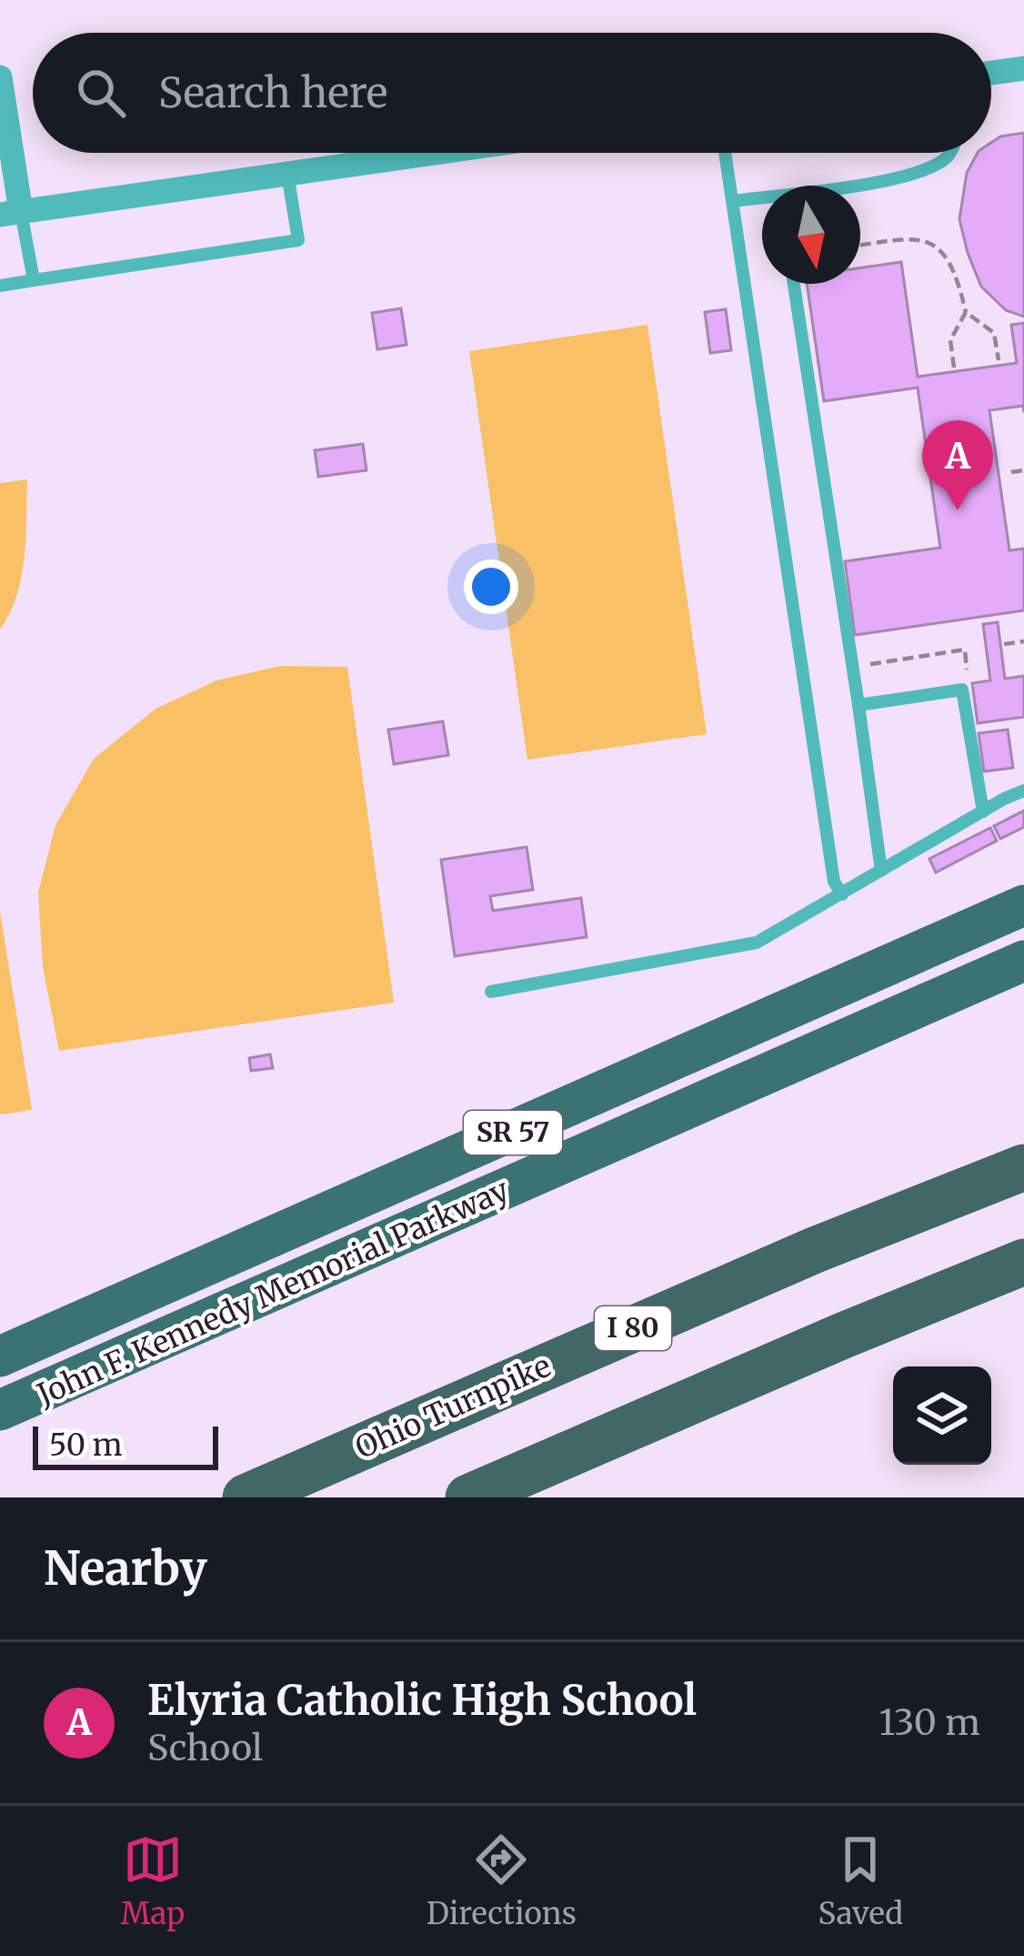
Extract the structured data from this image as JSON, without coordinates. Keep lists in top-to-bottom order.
{
  "streets": {
    "highway": [
      "SR 57",
      "John F. Kennedy Memorial Parkway",
      "I 80",
      "Ohio Turnpike"
    ]
  },
  "scale_bar": "50 m",
  "north": "bottom",
  "page": {
    "search": "Search here",
    "pins": "A",
    "scale": "50 m",
    "heading": "Nearby",
    "list": [
      {
        "mark": "A",
        "name": "Elyria Catholic High School",
        "note": "School",
        "value": "130 m"
      }
    ],
    "nav": ["Map", "Directions", "Saved"]
  }
}
